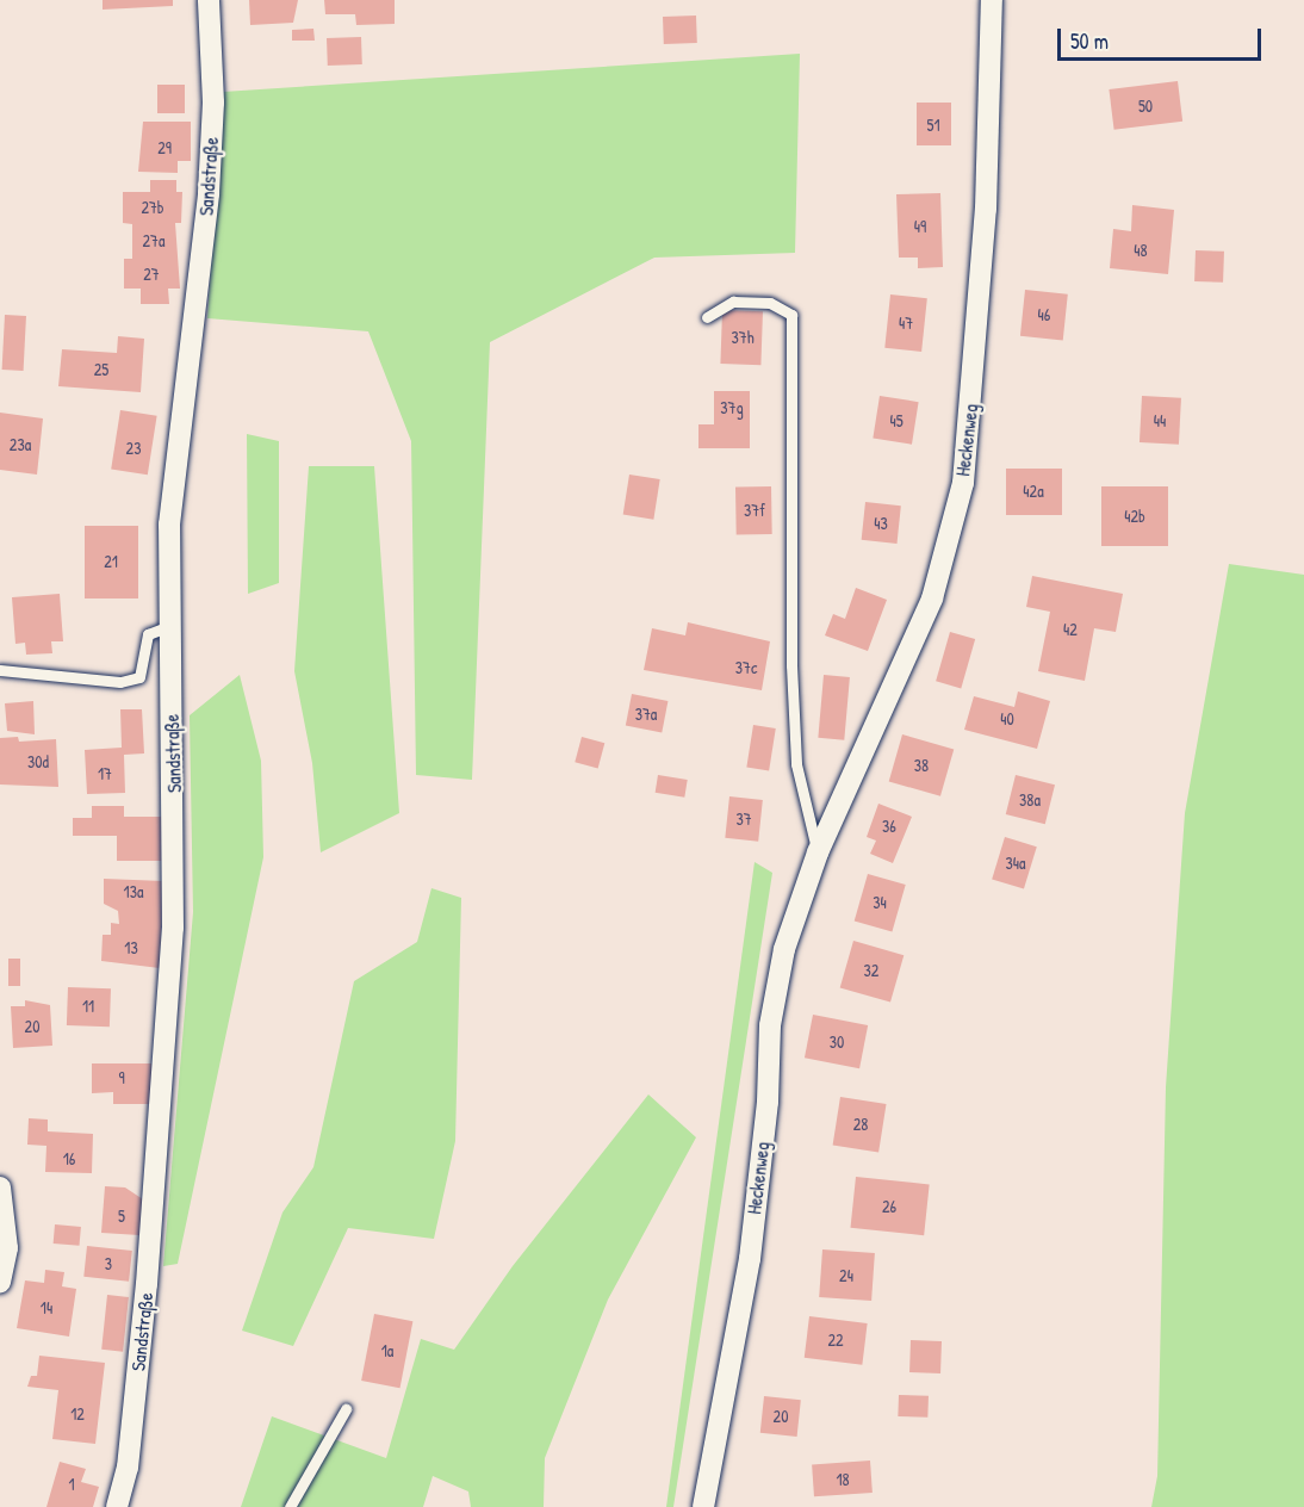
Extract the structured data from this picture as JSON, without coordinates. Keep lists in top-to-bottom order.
{
  "streets": {
    "street": ["Sandstraße", "Heckenweg"]
  },
  "house_numbers": [
    "50",
    "51",
    "29",
    "27b",
    "49",
    "27a",
    "48",
    "27",
    "46",
    "47",
    "37h",
    "25",
    "37g",
    "45",
    "44",
    "23a",
    "23",
    "42a",
    "37f",
    "42b",
    "43",
    "21",
    "42",
    "37c",
    "37a",
    "40",
    "30d",
    "38",
    "17",
    "38a",
    "37",
    "36",
    "34a",
    "13a",
    "34",
    "13",
    "32",
    "11",
    "20",
    "30",
    "9",
    "28",
    "16",
    "26",
    "5",
    "3",
    "24",
    "14",
    "22",
    "1a",
    "12",
    "20",
    "18",
    "1"
  ],
  "scale_bar": "50 m"
}
